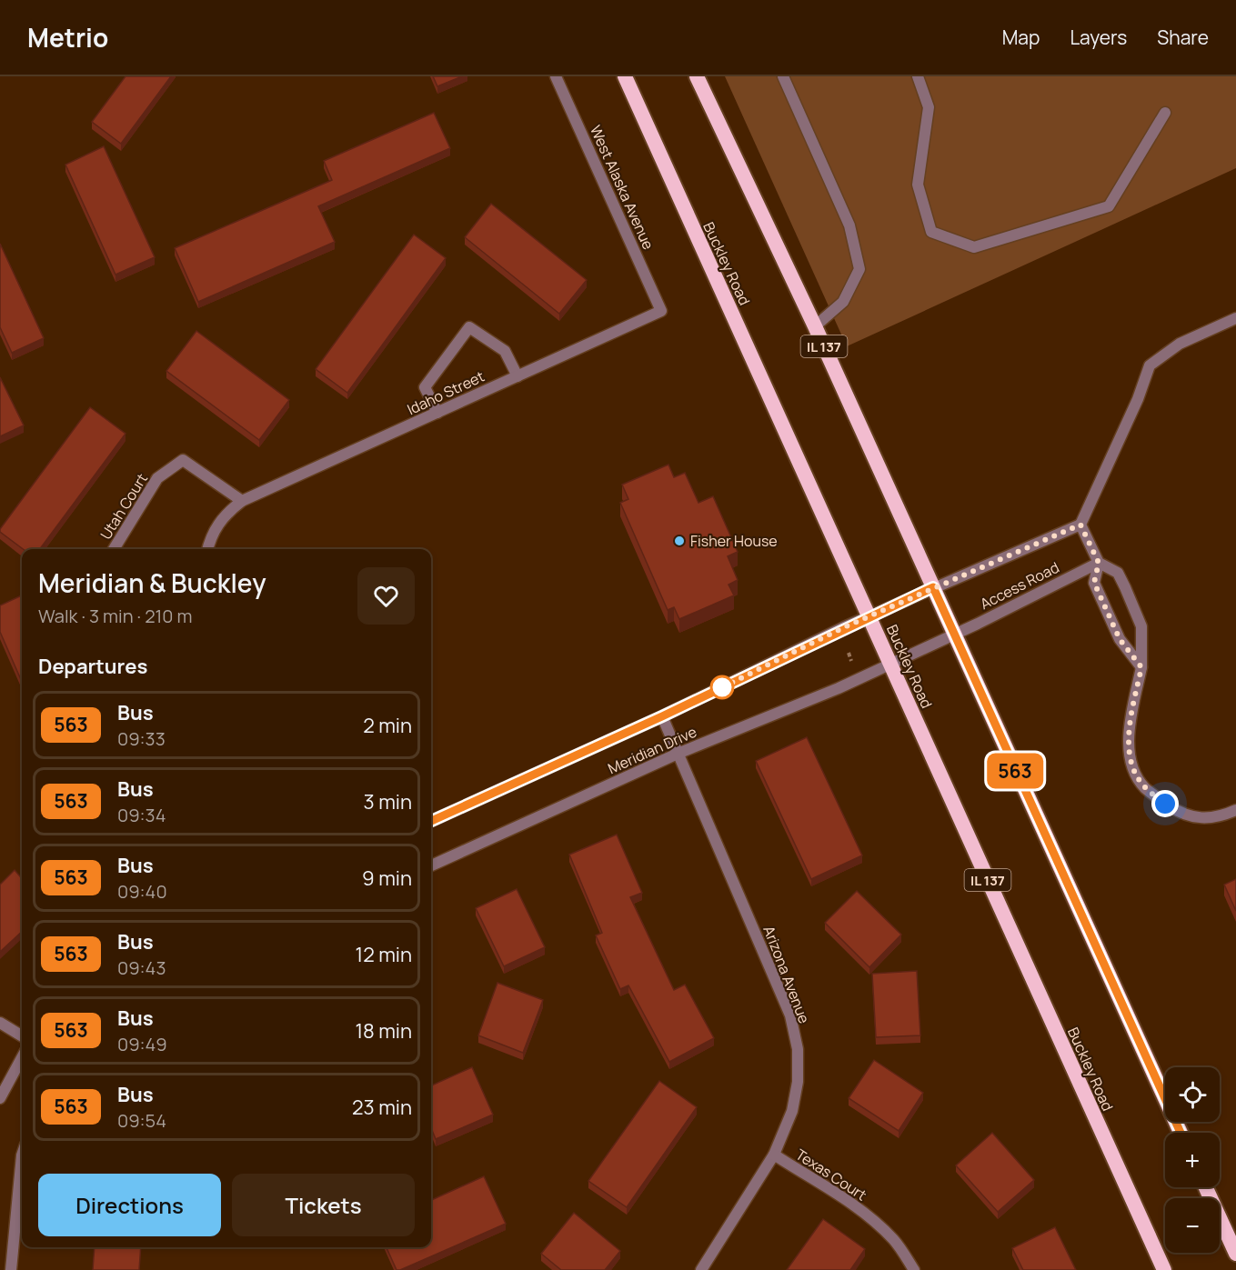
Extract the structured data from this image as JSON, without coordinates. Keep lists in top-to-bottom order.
{
  "streets": {
    "highway": ["Buckley Road", "IL 137"],
    "street": [
      "West Alaska Avenue",
      "Idaho Street",
      "Utah Court",
      "Access Road",
      "Meridian Drive",
      "Arizona Avenue",
      "Texas Court"
    ]
  },
  "crossings": [
    ["West Alaska Avenue", "Idaho Street"],
    ["Buckley Road", "Access Road"],
    ["Buckley Road", "Meridian Drive"],
    ["IL 137", "Access Road"],
    ["Idaho Street", "Utah Court"],
    ["Access Road", "Meridian Drive"],
    ["Meridian Drive", "Arizona Avenue"],
    ["Arizona Avenue", "Texas Court"]
  ],
  "places": ["Fisher House"],
  "lines": ["bus line 563"],
  "page": {
    "header": "Metrio",
    "nav": ["Map", "Layers", "Share"],
    "on_map": "563",
    "heading": [
      ["Meridian & Buckley", "Walk · 3 min · 210 m"],
      "Departures"
    ],
    "list": [
      {
        "mark": "563",
        "name": "Bus",
        "note": "09:33",
        "value": "2 min"
      },
      {
        "mark": "563",
        "name": "Bus",
        "note": "09:34",
        "value": "3 min"
      },
      {
        "mark": "563",
        "name": "Bus",
        "note": "09:40",
        "value": "9 min"
      },
      {
        "mark": "563",
        "name": "Bus",
        "note": "09:43",
        "value": "12 min"
      },
      {
        "mark": "563",
        "name": "Bus",
        "note": "09:49",
        "value": "18 min"
      },
      {
        "mark": "563",
        "name": "Bus",
        "note": "09:54",
        "value": "23 min"
      }
    ],
    "map_buttons": ["+", "−"],
    "buttons": ["Directions", "Tickets"]
  }
}
